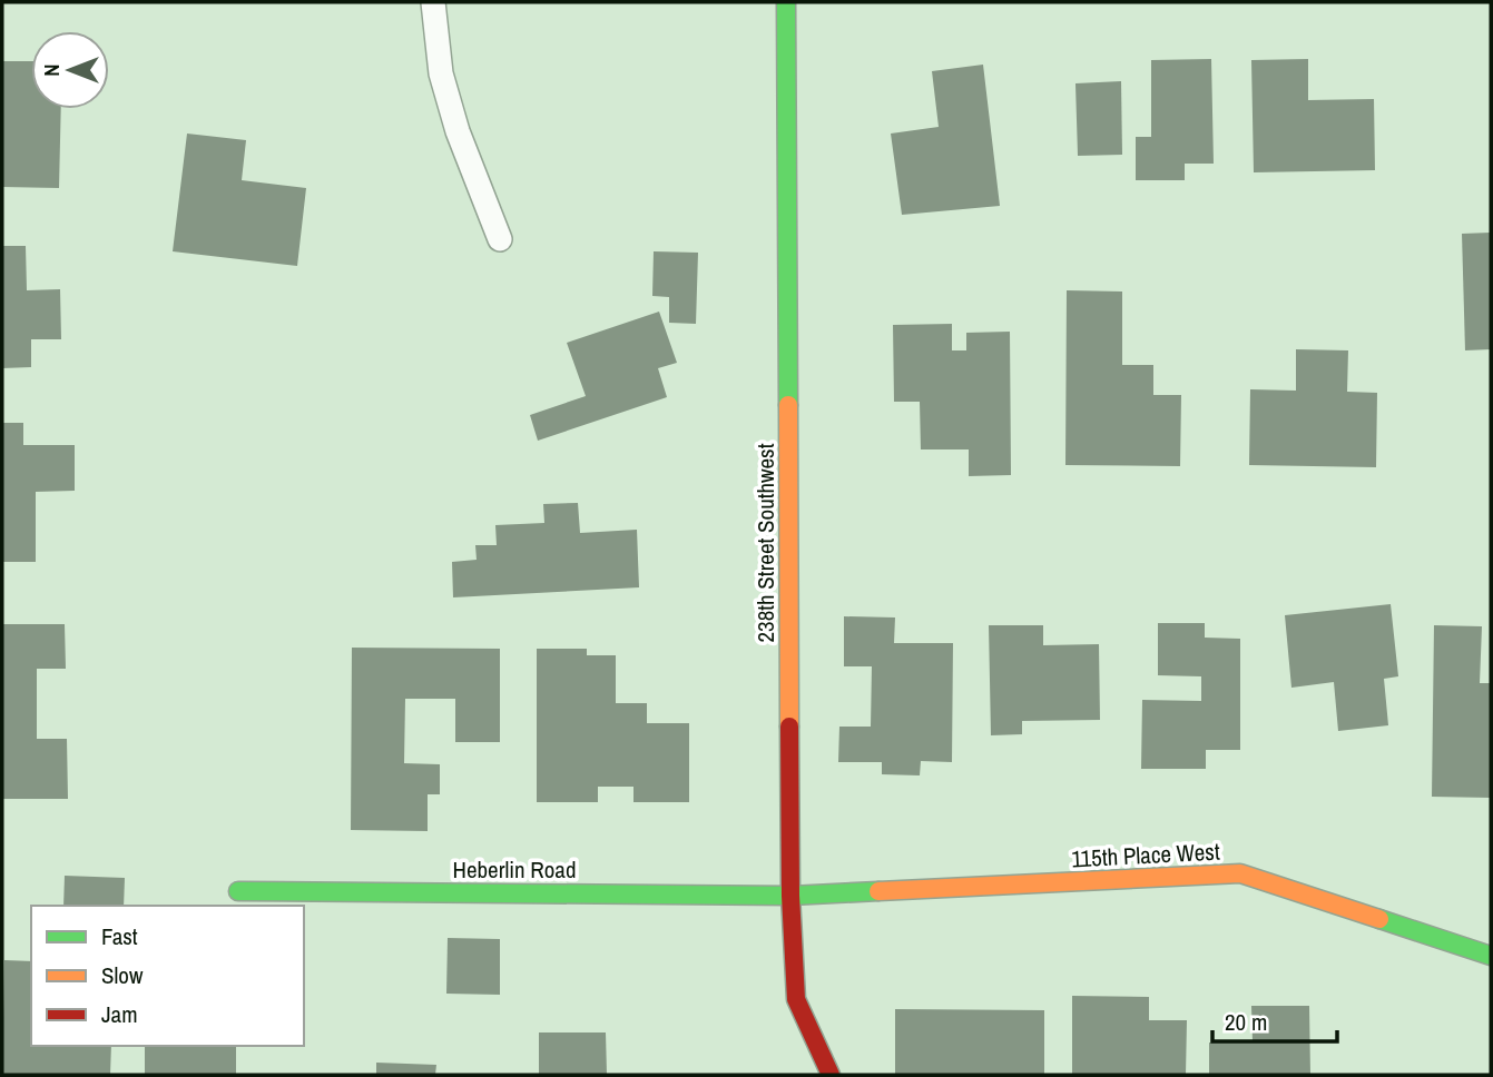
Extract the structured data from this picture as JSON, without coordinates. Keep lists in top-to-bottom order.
{
  "streets": {
    "street": ["238th Street Southwest", "115th Place West", "Heberlin Road"]
  },
  "crossings": [
    ["238th Street Southwest", "115th Place West"],
    ["238th Street Southwest", "Heberlin Road"],
    ["115th Place West", "Heberlin Road"]
  ],
  "legend": ["Fast", "Slow", "Jam"],
  "scale_bar": "20 m",
  "north": "left"
}
